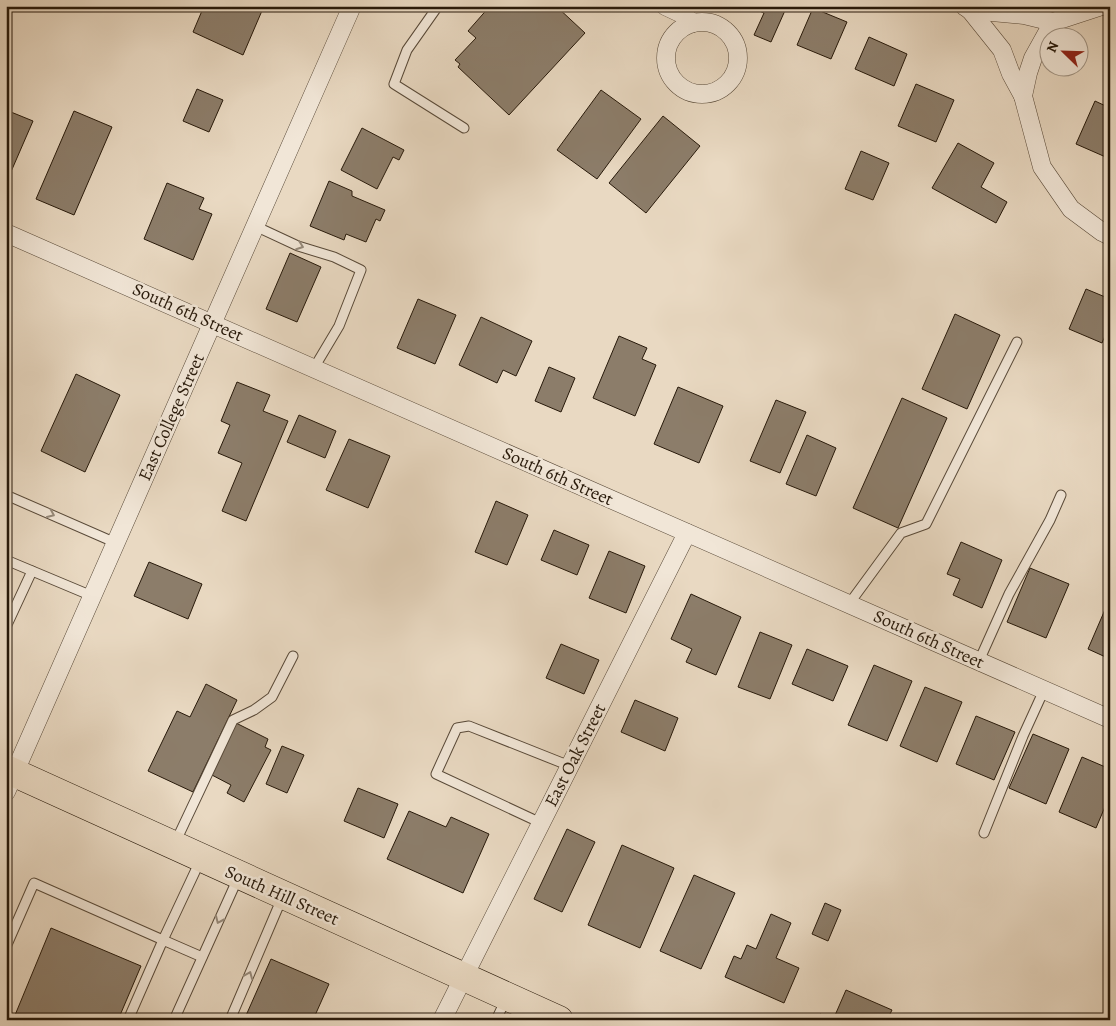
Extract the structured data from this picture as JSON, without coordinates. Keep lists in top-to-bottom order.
{
  "streets": {
    "main road": ["South Hill Street"],
    "street": ["South 6th Street", "East College Street", "East Oak Street"]
  },
  "crossings": [
    ["South 6th Street", "East College Street"],
    ["South 6th Street", "East Oak Street"],
    ["East College Street", "South Hill Street"],
    ["East Oak Street", "South Hill Street"]
  ],
  "north": "top left"
}
